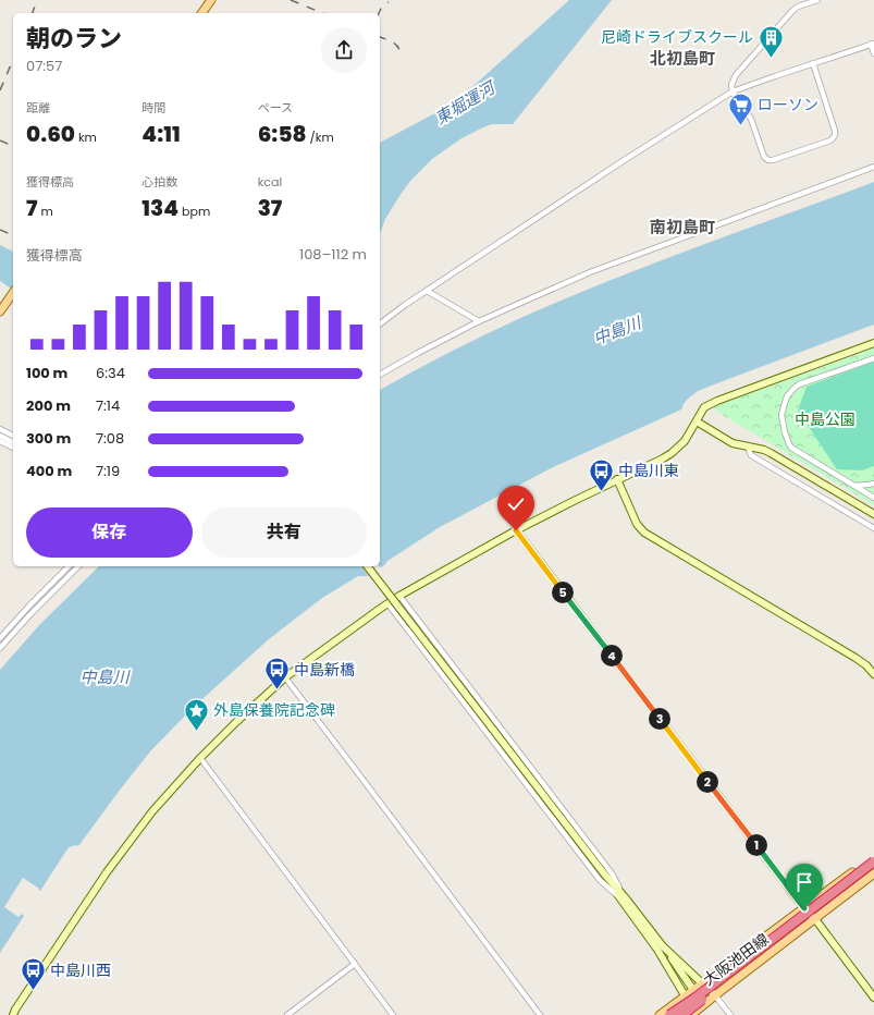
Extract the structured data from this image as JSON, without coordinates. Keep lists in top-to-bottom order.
{
  "streets": {
    "main road": ["大阪池田線"]
  },
  "districts": ["北初島町", "南初島町"],
  "water": ["東堀運河", "中島川"],
  "parks": ["中島公園"],
  "places": {
    "building": ["尼崎ドライブスクール"],
    "supermarket": ["ローソン"],
    "bus stop": ["中島川東", "中島新橋", "中島川西"],
    "place": ["外島保養院記念碑"]
  },
  "page": {
    "heading": ["朝のラン", "07:57"],
    "stats": [
      ["距離", "0.60 km"],
      ["時間", "4:11"],
      ["ペース", "6:58 /km"],
      ["獲得標高", "7 m"],
      ["心拍数", "134 bpm"],
      ["kcal", "37"]
    ],
    "chart": ["獲得標高", "108–112 m"],
    "list": [
      {
        "name": "100 m",
        "note": "6:34"
      },
      {
        "name": "200 m",
        "note": "7:14"
      },
      {
        "name": "300 m",
        "note": "7:08"
      },
      {
        "name": "400 m",
        "note": "7:19"
      }
    ],
    "buttons": ["保存", "共有"],
    "pins": [
      "5",
      "4",
      "3",
      "2",
      "1"
    ]
  }
}
